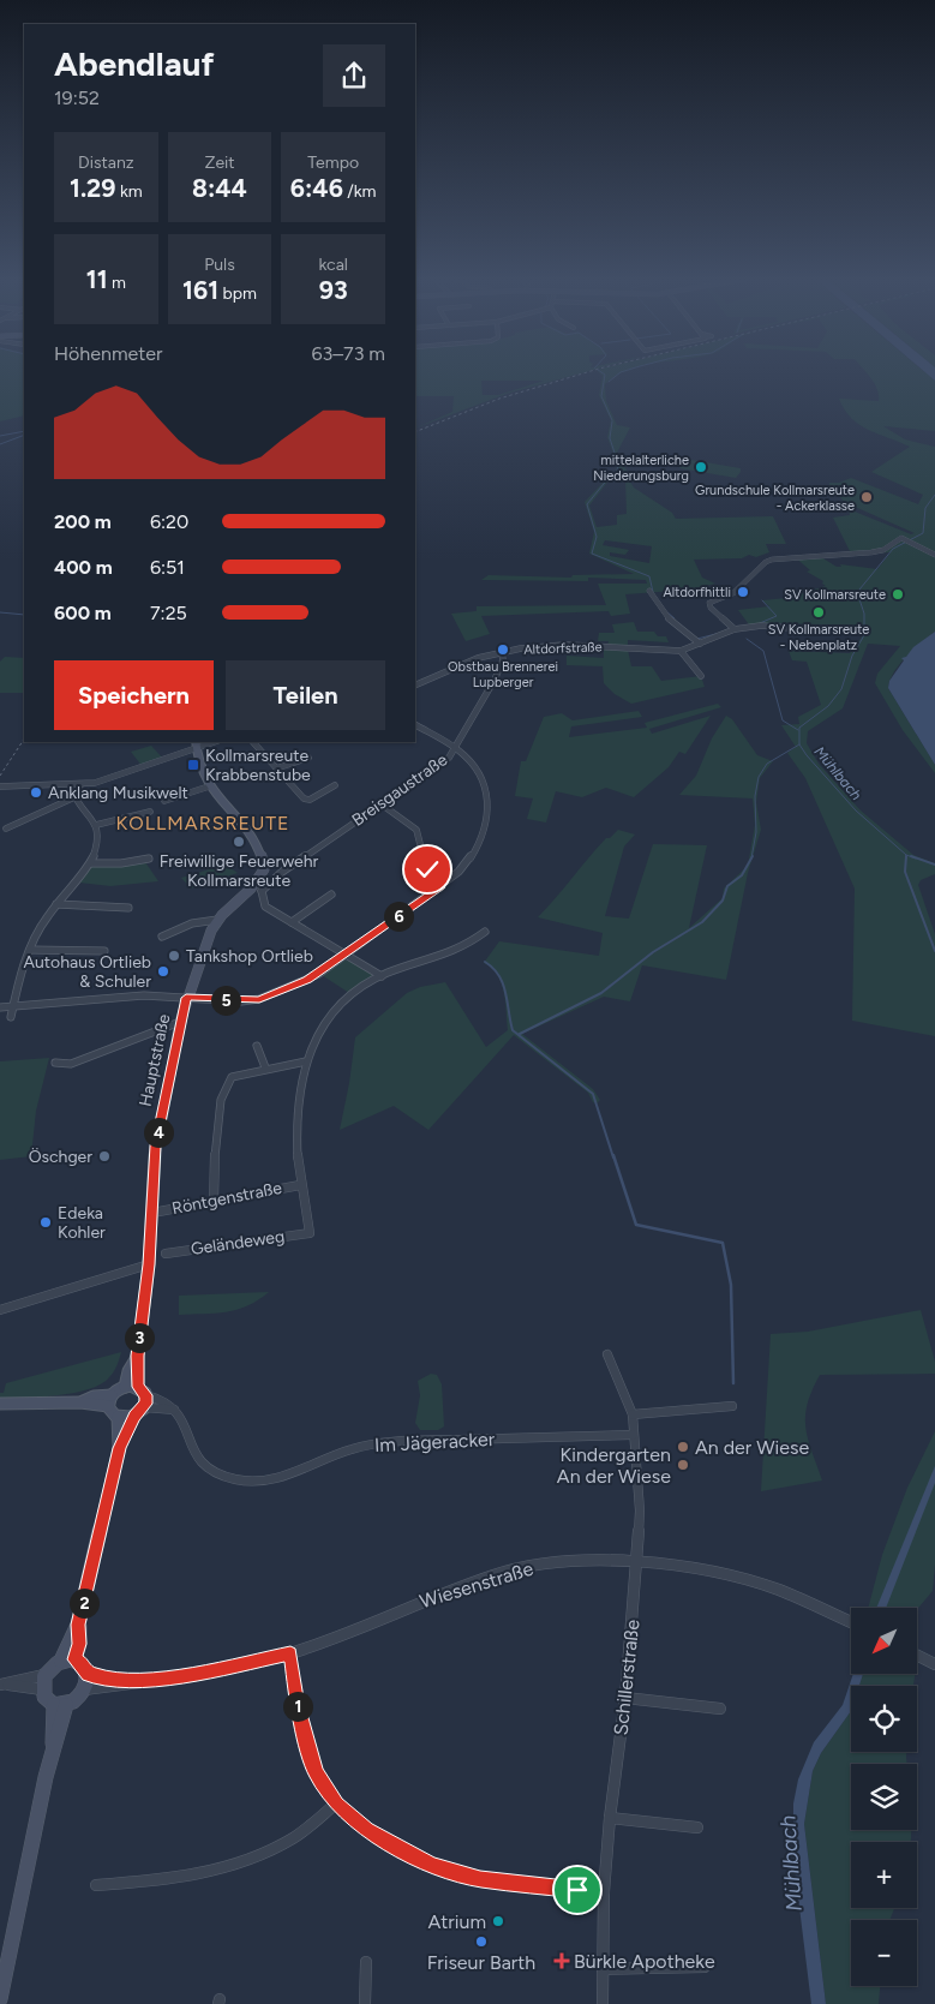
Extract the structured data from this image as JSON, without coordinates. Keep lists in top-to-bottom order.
{
  "streets": {
    "main road": ["Hauptstraße"],
    "street": [
      "Altdorfstraße",
      "Breisgaustraße",
      "Röntgenstraße",
      "Geländeweg",
      "Im Jägeracker",
      "Wiesenstraße",
      "Schillerstraße"
    ]
  },
  "crossings": [
    ["Altdorfstraße", "Breisgaustraße"],
    ["Hauptstraße", "Röntgenstraße"],
    ["Hauptstraße", "Im Jägeracker"],
    ["Röntgenstraße", "Geländeweg"],
    ["Im Jägeracker", "Schillerstraße"],
    ["Wiesenstraße", "Schillerstraße"]
  ],
  "districts": ["KOLLMARSREUTE"],
  "water": ["Mühlbach"],
  "places": {
    "other": [
      "mittelalterliche Niederungsburg",
      "Grundschule Kollmarsreute - Ackerklasse",
      "Altdorfhittli",
      "SV Kollmarsreute",
      "SV Kollmarsreute - Nebenplatz",
      "Obstbau Brennerei Lupberger",
      "Anklang Musikwelt",
      "Freiwillige Feuerwehr Kollmarsreute",
      "Tankshop Ortlieb",
      "Autohaus Ortlieb & Schuler",
      "Öschger",
      "Edeka Kohler",
      "An der Wiese",
      "Kindergarten An der Wiese",
      "Atrium",
      "Friseur Barth"
    ],
    "transit": ["Kollmarsreute Krabbenstube"],
    "health": ["Bürkle Apotheke"]
  },
  "north": "bottom left",
  "page": {
    "heading": ["Abendlauf", "19:52"],
    "stats": [
      ["Distanz", "1.29 km"],
      ["Zeit", "8:44"],
      ["Tempo", "6:46 /km"],
      ["11 m"],
      ["Puls", "161 bpm"],
      ["kcal", "93"]
    ],
    "chart": ["Höhenmeter", "63–73 m"],
    "list": [
      {
        "name": "200 m",
        "note": "6:20"
      },
      {
        "name": "400 m",
        "note": "6:51"
      },
      {
        "name": "600 m",
        "note": "7:25"
      }
    ],
    "buttons": ["Speichern", "Teilen"],
    "pins": [
      "6",
      "5",
      "4",
      "3",
      "2",
      "1"
    ],
    "map_buttons": ["+", "−"]
  }
}
